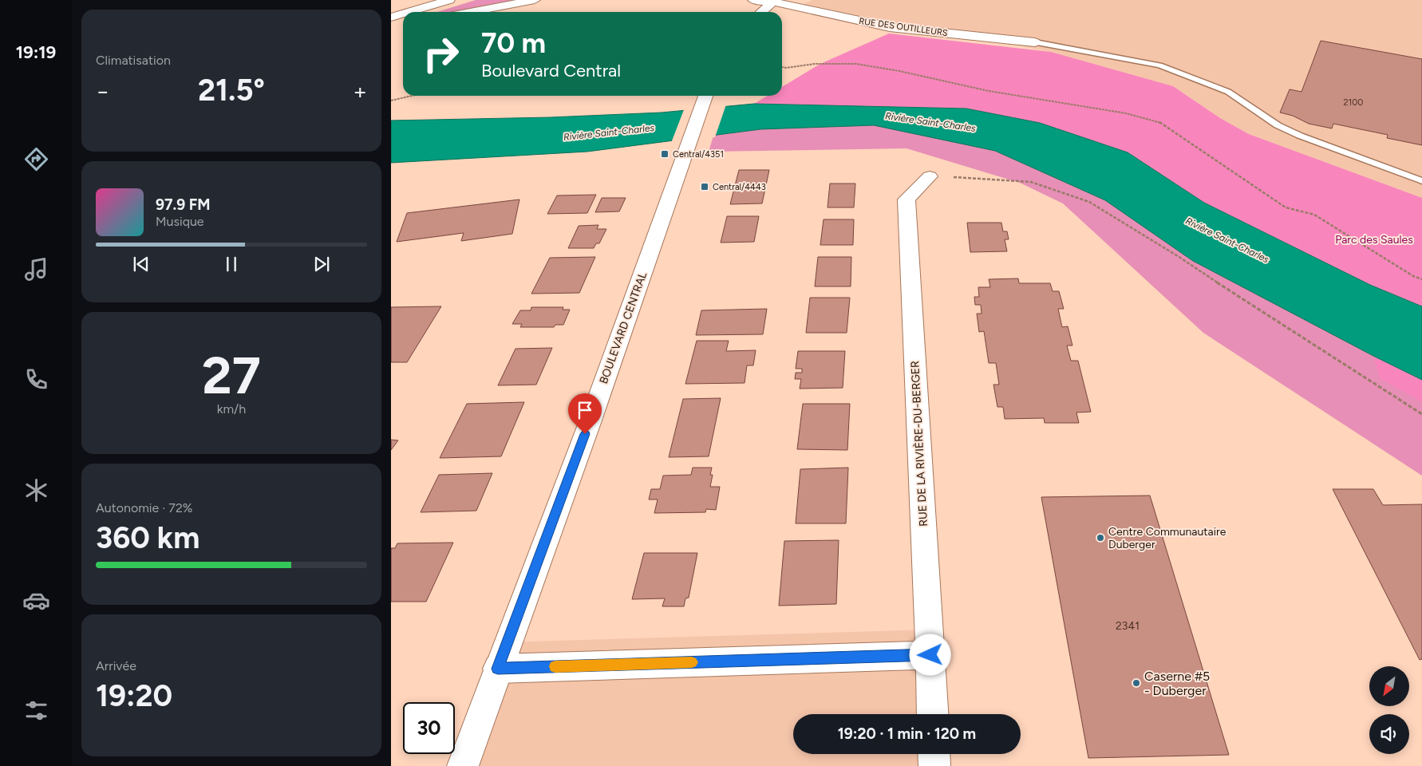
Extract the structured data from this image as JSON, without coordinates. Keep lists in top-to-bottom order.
{
  "streets": {
    "main road": ["RUE DES OUTILLEURS", "BOULEVARD CENTRAL", "RUE DE LA RIVIÈRE-DU-BERGER"]
  },
  "water": ["Rivière Saint-Charles"],
  "parks": ["Parc des Saules"],
  "places": {
    "transit": ["Central/4351", "Central/4443"],
    "other": ["Centre Communautaire Duberger", "Caserne #5 - Duberger"]
  },
  "house_numbers": ["2100", "2341"],
  "north": "bottom left",
  "page": {
    "tabs": "19:19",
    "tile": [
      "Climatisation",
      ["27", "km/h"],
      ["Autonomie · 72%", "360 km"],
      ["Arrivée", "19:20"]
    ],
    "turn": ["70 m", "Boulevard Central"],
    "heat": ["−", "21.5°", "+"],
    "song": ["97.9 FM", "Musique"],
    "limit": "30",
    "trip": "19:20 · 1 min · 120 m"
  }
}
